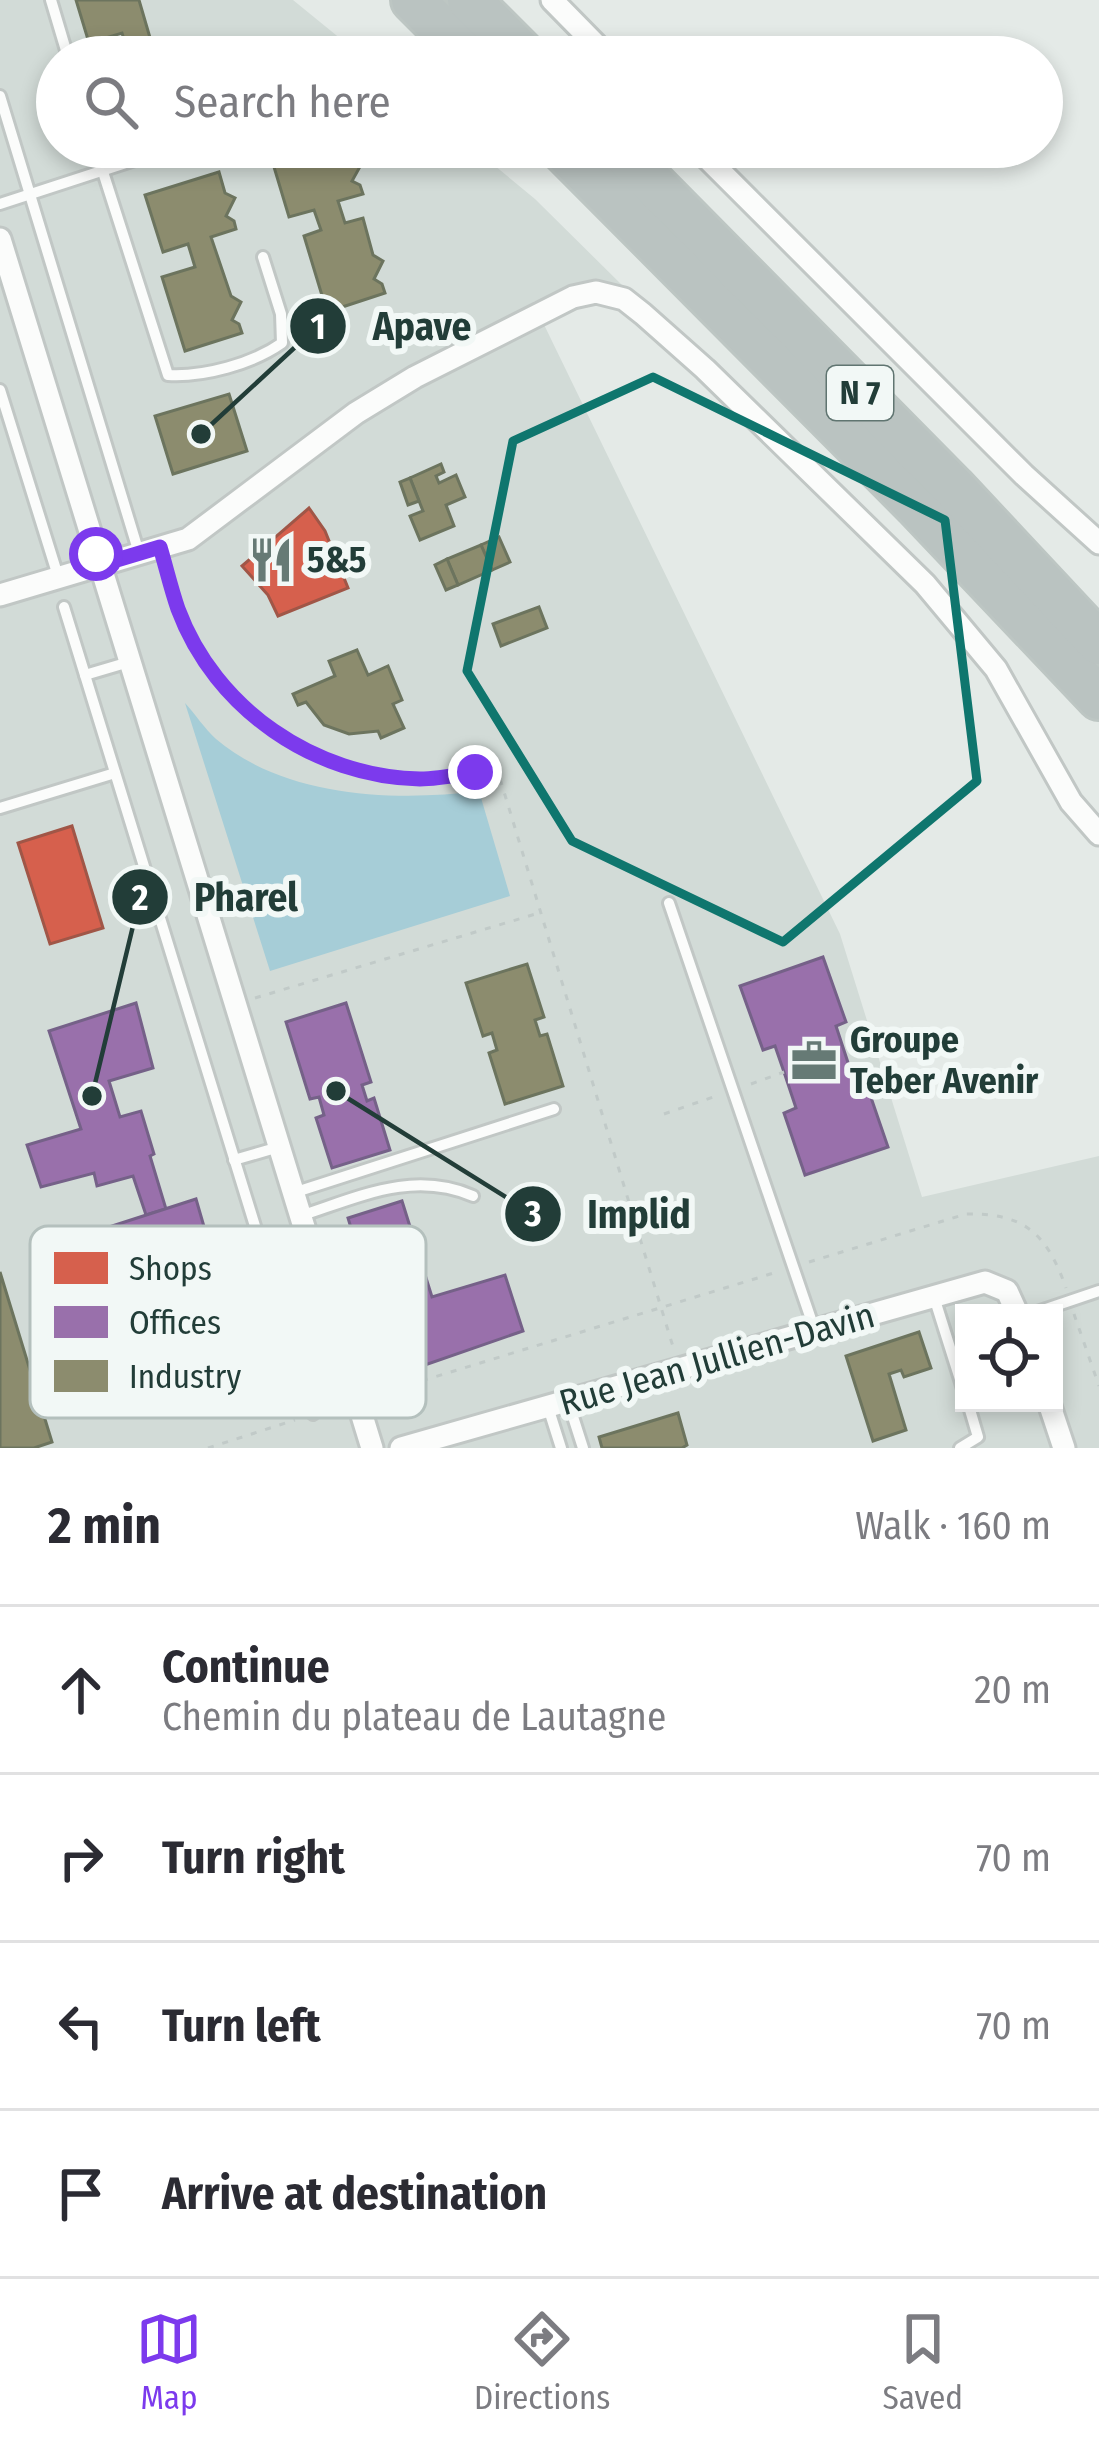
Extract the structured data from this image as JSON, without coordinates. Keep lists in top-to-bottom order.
{
  "streets": {
    "highway": ["N 7"],
    "street": ["Rue Jean Jullien-Davin"]
  },
  "places": {
    "other": ["Apave", "Implid", "Pharel"],
    "restaurant": ["5&5"],
    "office": ["Groupe Teber Avenir"]
  },
  "legend": ["Shops", "Offices", "Industry"],
  "page": {
    "search": "Search here",
    "heading": ["2 min", "Walk · 160 m"],
    "list": [
      ["Continue", "Chemin du plateau de Lautagne", "20 m"],
      ["Turn right", "70 m"],
      ["Turn left", "70 m"],
      "Arrive at destination"
    ],
    "nav": ["Map", "Directions", "Saved"]
  }
}
